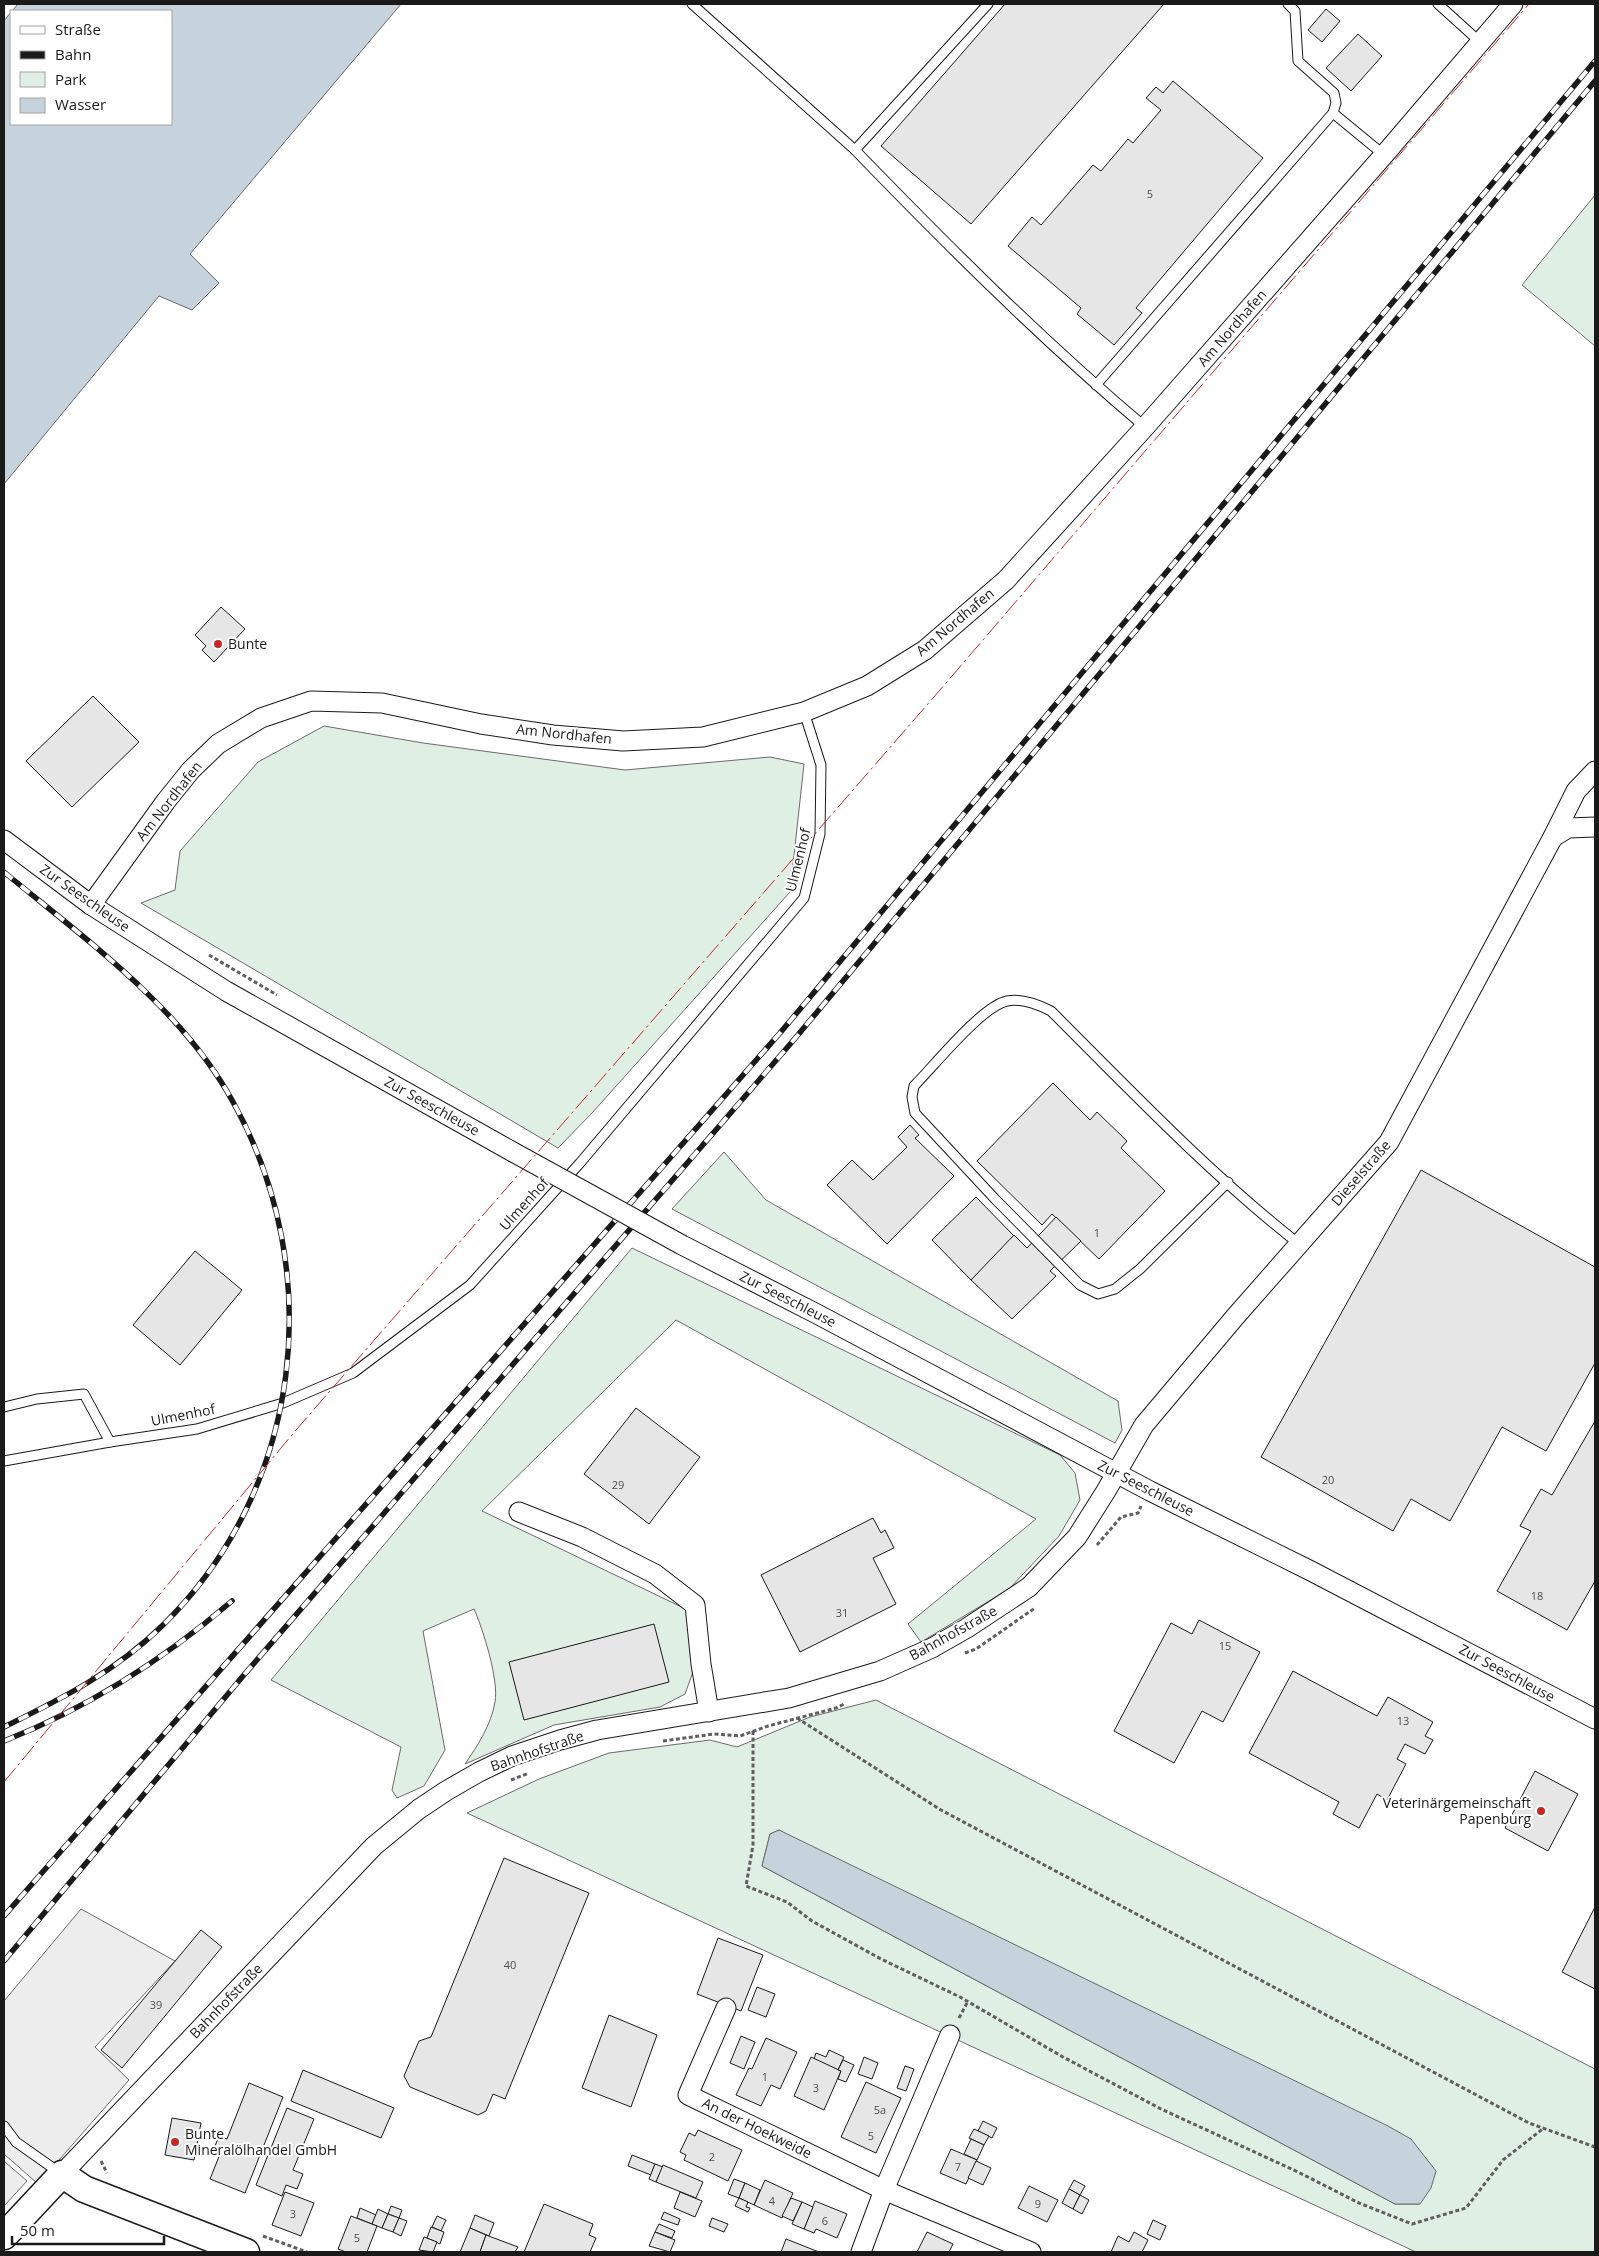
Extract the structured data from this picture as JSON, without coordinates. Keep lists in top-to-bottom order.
{
  "streets": {
    "street": [
      "Am Nordhafen",
      "Zur Seeschleuse",
      "Dieselstraße",
      "Bahnhofstraße",
      "An der Hoekweide"
    ],
    "lane": ["Ulmenhof"]
  },
  "crossings": [
    ["Am Nordhafen", "Ulmenhof"],
    ["Am Nordhafen", "Zur Seeschleuse"],
    ["Zur Seeschleuse", "Dieselstraße"],
    ["Zur Seeschleuse", "Bahnhofstraße"],
    ["Dieselstraße", "Bahnhofstraße"]
  ],
  "places": ["Bunte", "Veterinärgemeinschaft Papenburg", "Bunte Mineralölhandel GmbH"],
  "house_numbers": [
    "5",
    "1",
    "20",
    "29",
    "18",
    "31",
    "15",
    "13",
    "40",
    "39",
    "1",
    "3",
    "5a",
    "5",
    "2",
    "7",
    "4",
    "9",
    "3",
    "6",
    "5"
  ],
  "legend": [
    "Straße",
    "Bahn",
    "Park",
    "Wasser"
  ],
  "scale_bar": "50 m"
}
